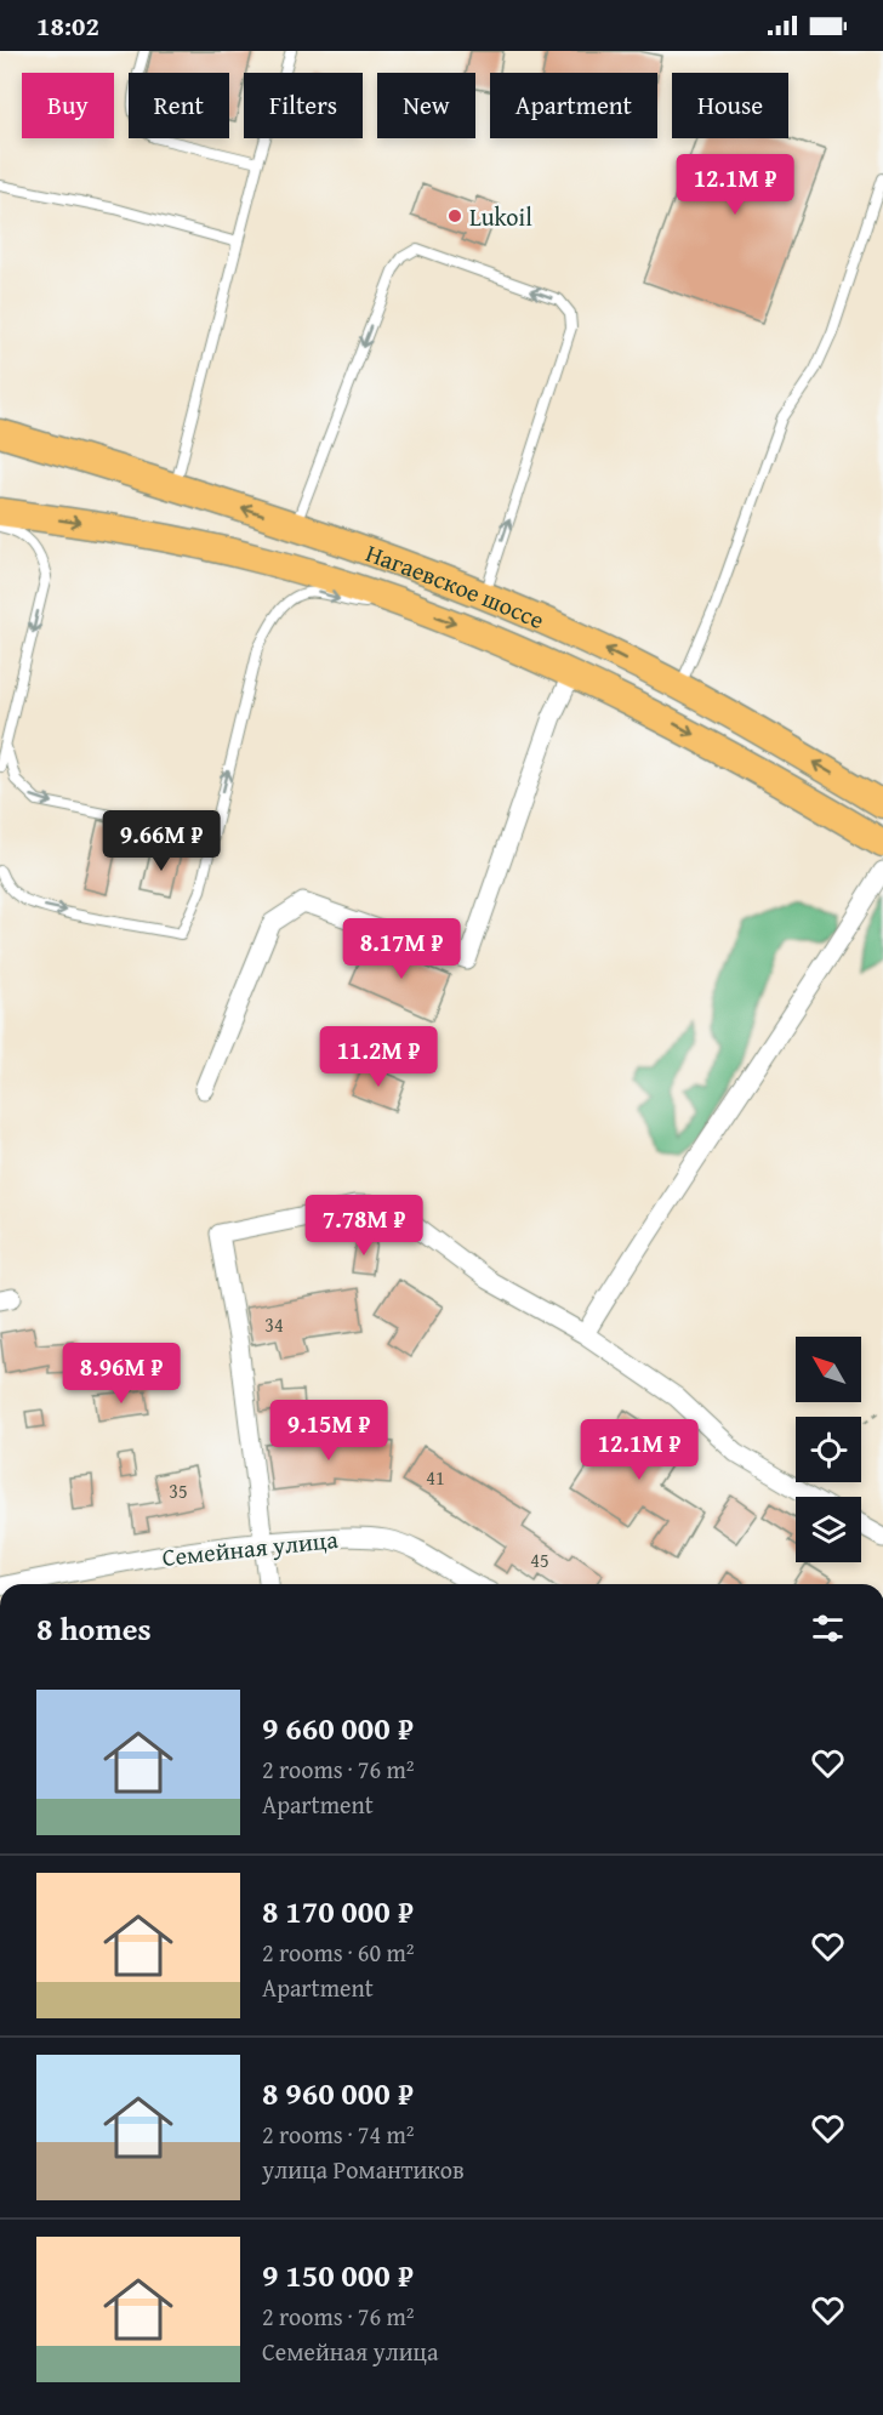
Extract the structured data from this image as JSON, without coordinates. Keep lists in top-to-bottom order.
{
  "streets": {
    "main road": ["Нагаевское шоссе"],
    "street": ["Семейная улица"]
  },
  "places": ["Lukoil"],
  "house_numbers": [
    "34",
    "41",
    "35",
    "45"
  ],
  "north": "top left",
  "page": {
    "status": "18:02",
    "chip": [
      "Buy",
      "Rent",
      "Filters",
      "New",
      "Apartment",
      "House"
    ],
    "price": [
      "12.1M ₽",
      "9.66M ₽",
      "8.17M ₽",
      "11.2M ₽",
      "7.78M ₽",
      "8.96M ₽",
      "9.15M ₽",
      "12.1M ₽"
    ],
    "heading": "8 homes",
    "list": [
      {
        "name": "9 660 000 ₽",
        "note": "2 rooms · 76 m² · Apartment"
      },
      {
        "name": "8 170 000 ₽",
        "note": "2 rooms · 60 m² · Apartment"
      },
      {
        "name": "8 960 000 ₽",
        "note": "2 rooms · 74 m² · улица Романтиков"
      },
      {
        "name": "9 150 000 ₽",
        "note": "2 rooms · 76 m² · Семейная улица"
      }
    ]
  }
}
